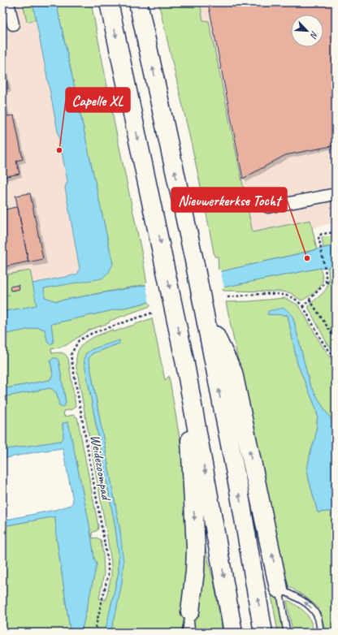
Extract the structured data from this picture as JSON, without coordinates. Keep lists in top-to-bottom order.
{
  "streets": {
    "path": ["Weidezoompad"]
  },
  "places": ["Capelle XL", "Nieuwerkerkse Tocht"],
  "north": "bottom right"
}
